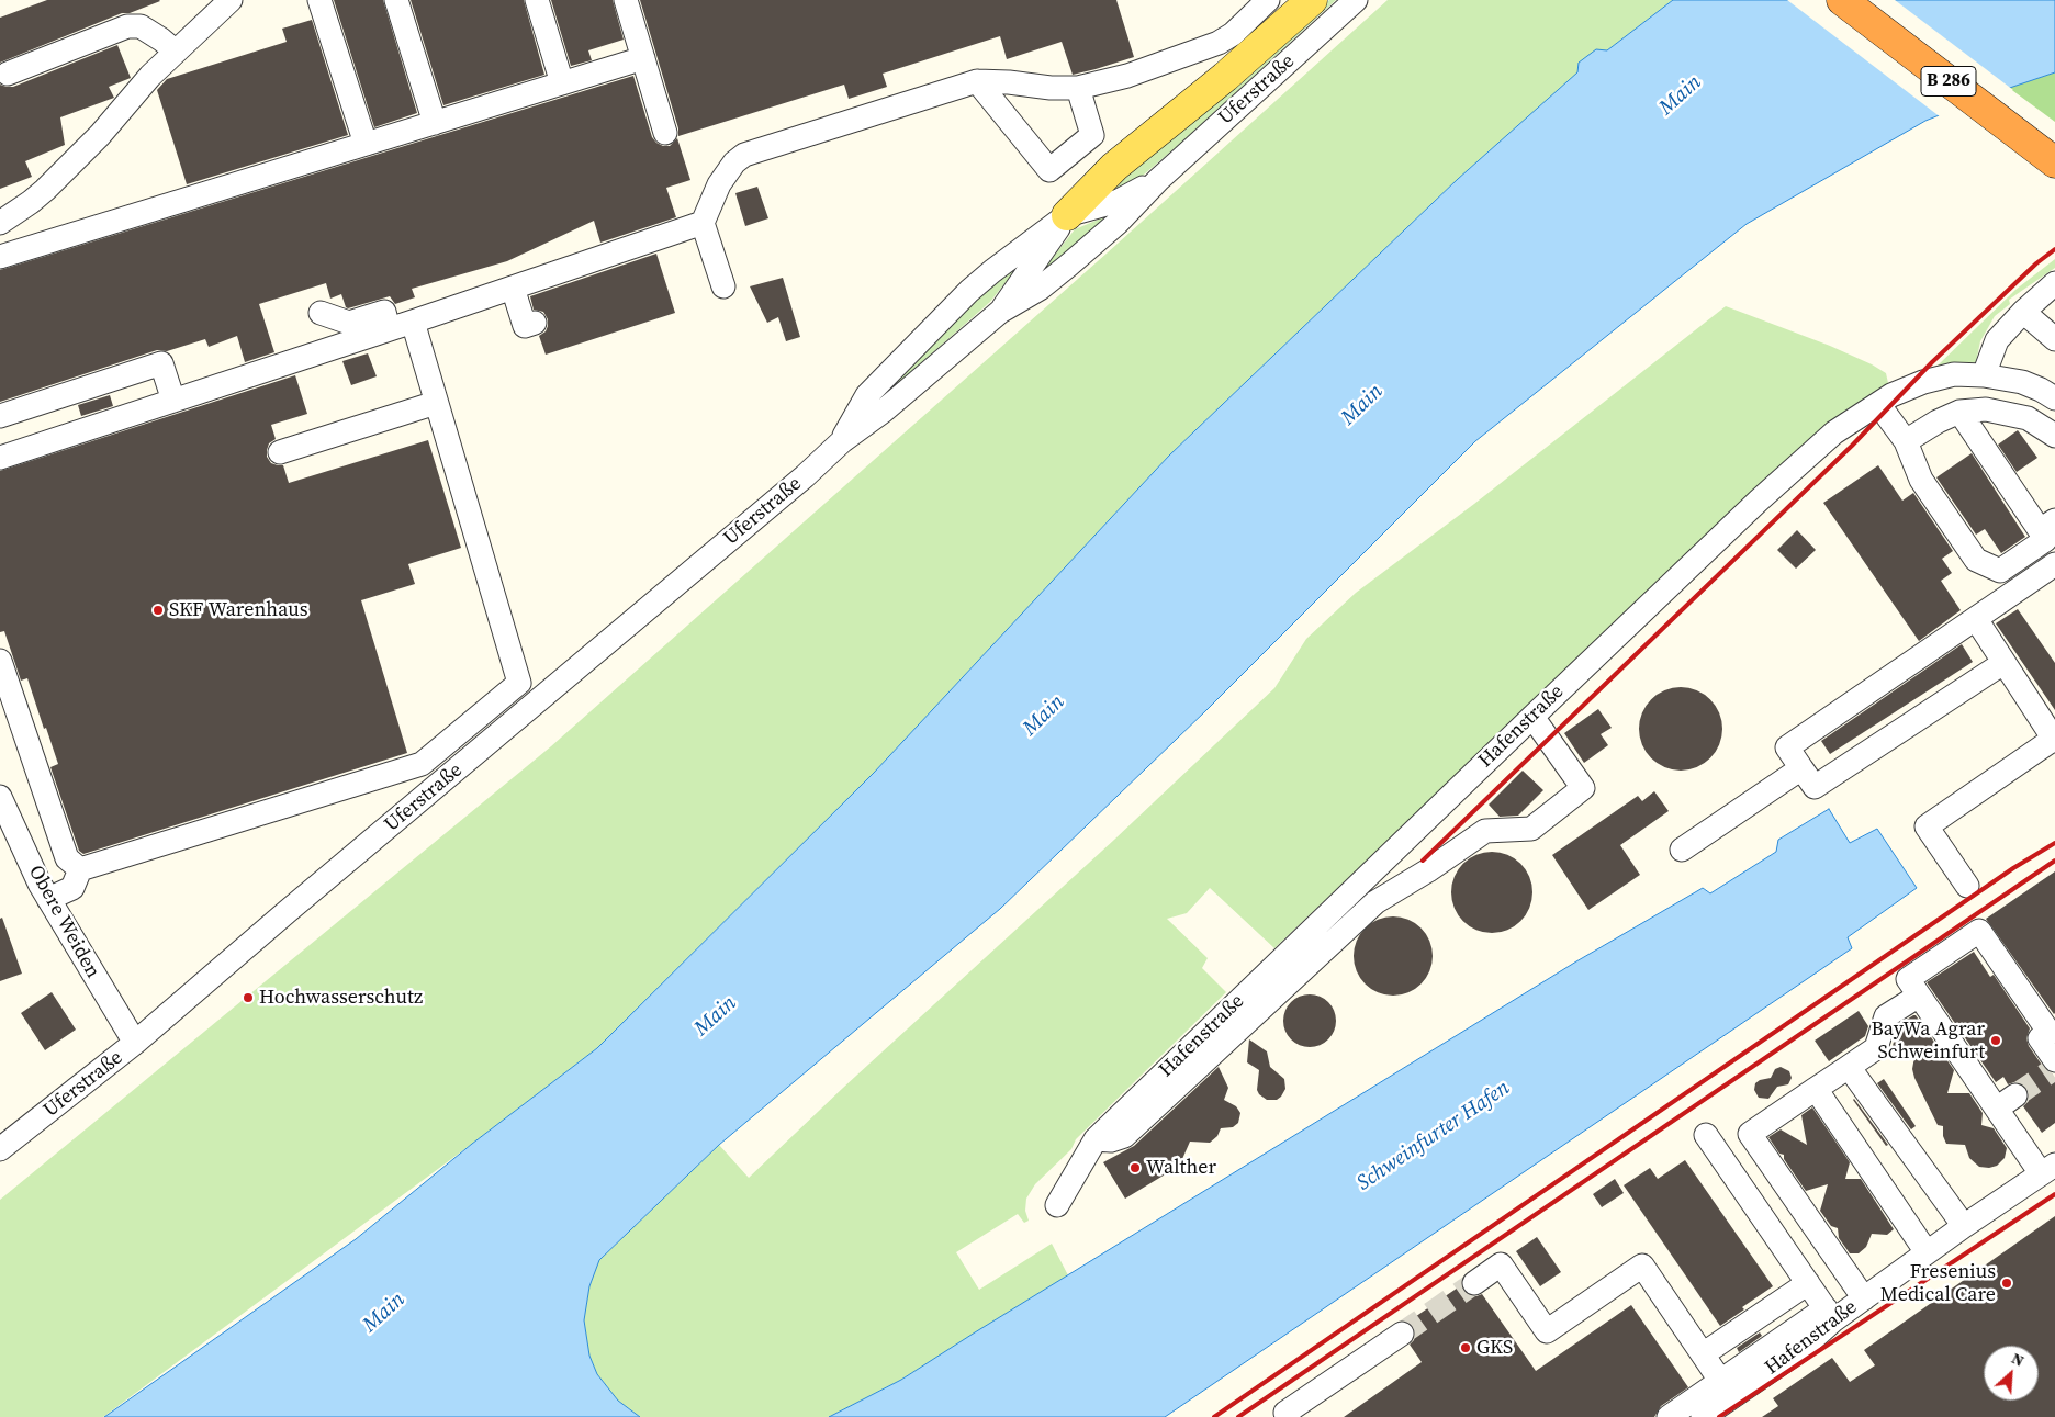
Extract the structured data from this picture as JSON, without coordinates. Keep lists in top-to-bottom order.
{
  "streets": {
    "highway": ["B 286"],
    "street": ["Uferstraße", "Hafenstraße", "Obere Weiden"]
  },
  "crossings": [
    ["Uferstraße", "Obere Weiden"]
  ],
  "water": ["Main", "Schweinfurter Hafen"],
  "places": [
    "SKF Warenhaus",
    "Hochwasserschutz",
    "BayWa Agrar Schweinfurt",
    "Walther",
    "Fresenius Medical Care",
    "GKS"
  ],
  "north": "top right"
}
